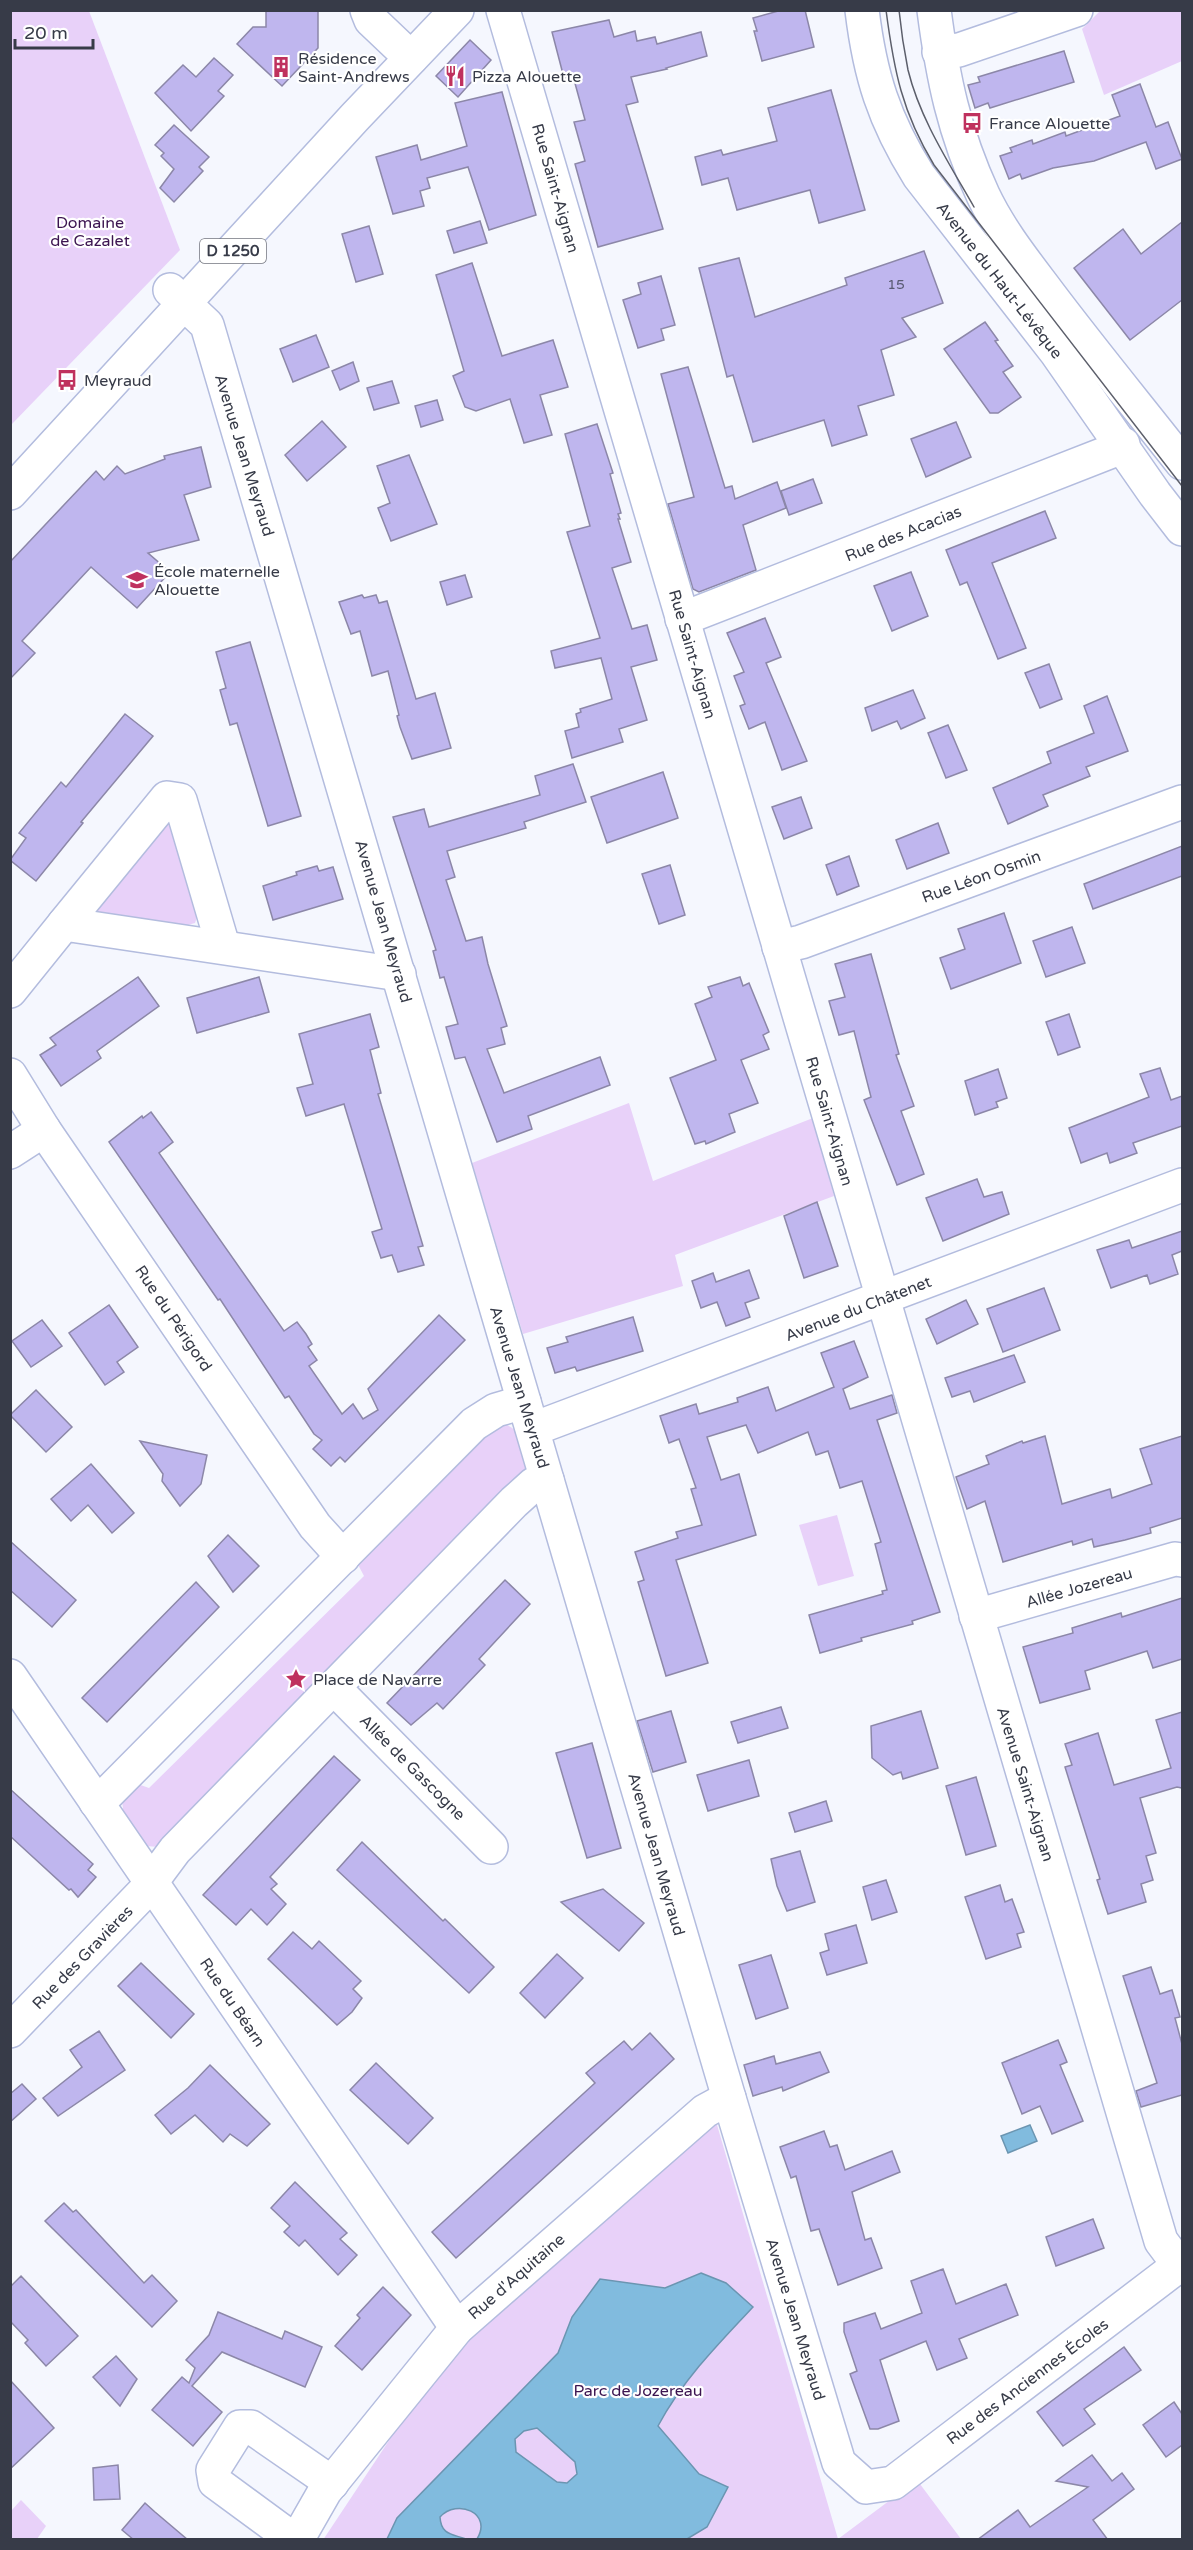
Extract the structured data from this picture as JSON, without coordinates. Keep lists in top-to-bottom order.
{
  "streets": {
    "street": [
      "Rue Saint-Aignan",
      "D 1250",
      "Avenue du Haut-Lévêque",
      "Avenue Jean Meyraud",
      "Rue des Acacias",
      "Rue Léon Osmin",
      "Avenue du Châtenet",
      "Rue du Périgord",
      "Allée Jozereau",
      "Allée de Gascogne",
      "Avenue Saint-Aignan",
      "Rue des Gravières",
      "Rue du Béarn",
      "Rue d'Aquitaine",
      "Rue des Anciennes Écoles"
    ]
  },
  "crossings": [
    ["Rue Saint-Aignan", "Rue des Acacias"],
    ["Rue Saint-Aignan", "Rue Léon Osmin"],
    ["Rue Saint-Aignan", "Avenue du Châtenet"],
    ["Rue Saint-Aignan", "Avenue Saint-Aignan"],
    ["D 1250", "Avenue Jean Meyraud"],
    ["Avenue du Haut-Lévêque", "Rue des Acacias"],
    ["Avenue Jean Meyraud", "Avenue du Châtenet"],
    ["Avenue Jean Meyraud", "Rue d'Aquitaine"],
    ["Avenue Jean Meyraud", "Rue des Anciennes Écoles"],
    ["Avenue du Châtenet", "Avenue Saint-Aignan"],
    ["Allée Jozereau", "Avenue Saint-Aignan"],
    ["Avenue Saint-Aignan", "Rue des Anciennes Écoles"],
    ["Rue des Gravières", "Rue du Béarn"],
    ["Rue du Béarn", "Rue d'Aquitaine"]
  ],
  "parks": ["Domaine de Cazalet", "Parc de Jozereau"],
  "places": {
    "building": ["Résidence Saint-Andrews"],
    "restaurant": ["Pizza Alouette"],
    "bus stop": ["France Alouette", "Meyraud"],
    "school or university": ["École maternelle Alouette"],
    "place": ["Place de Navarre"]
  },
  "house_numbers": ["15"],
  "scale_bar": "20 m"
}
